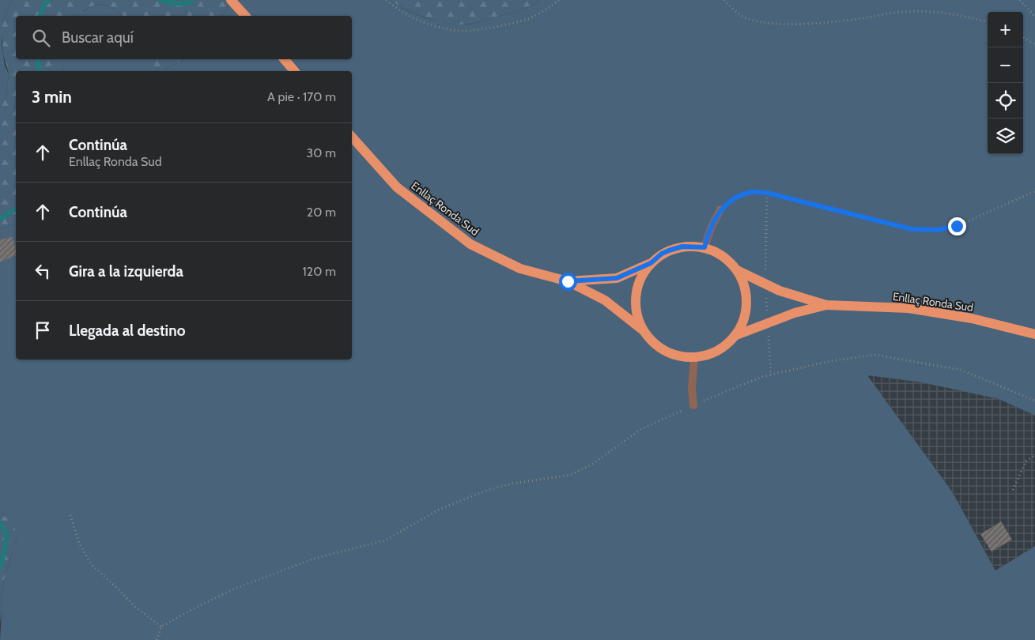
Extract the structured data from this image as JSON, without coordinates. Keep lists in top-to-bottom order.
{
  "streets": {
    "main road": ["Enllaç Ronda Sud"]
  },
  "page": {
    "map_buttons": ["+", "−"],
    "search": "Buscar aquí",
    "heading": ["3 min", "A pie · 170 m"],
    "list": [
      ["Continúa", "Enllaç Ronda Sud", "30 m"],
      ["Continúa", "20 m"],
      ["Gira a la izquierda", "120 m"],
      "Llegada al destino"
    ]
  }
}
